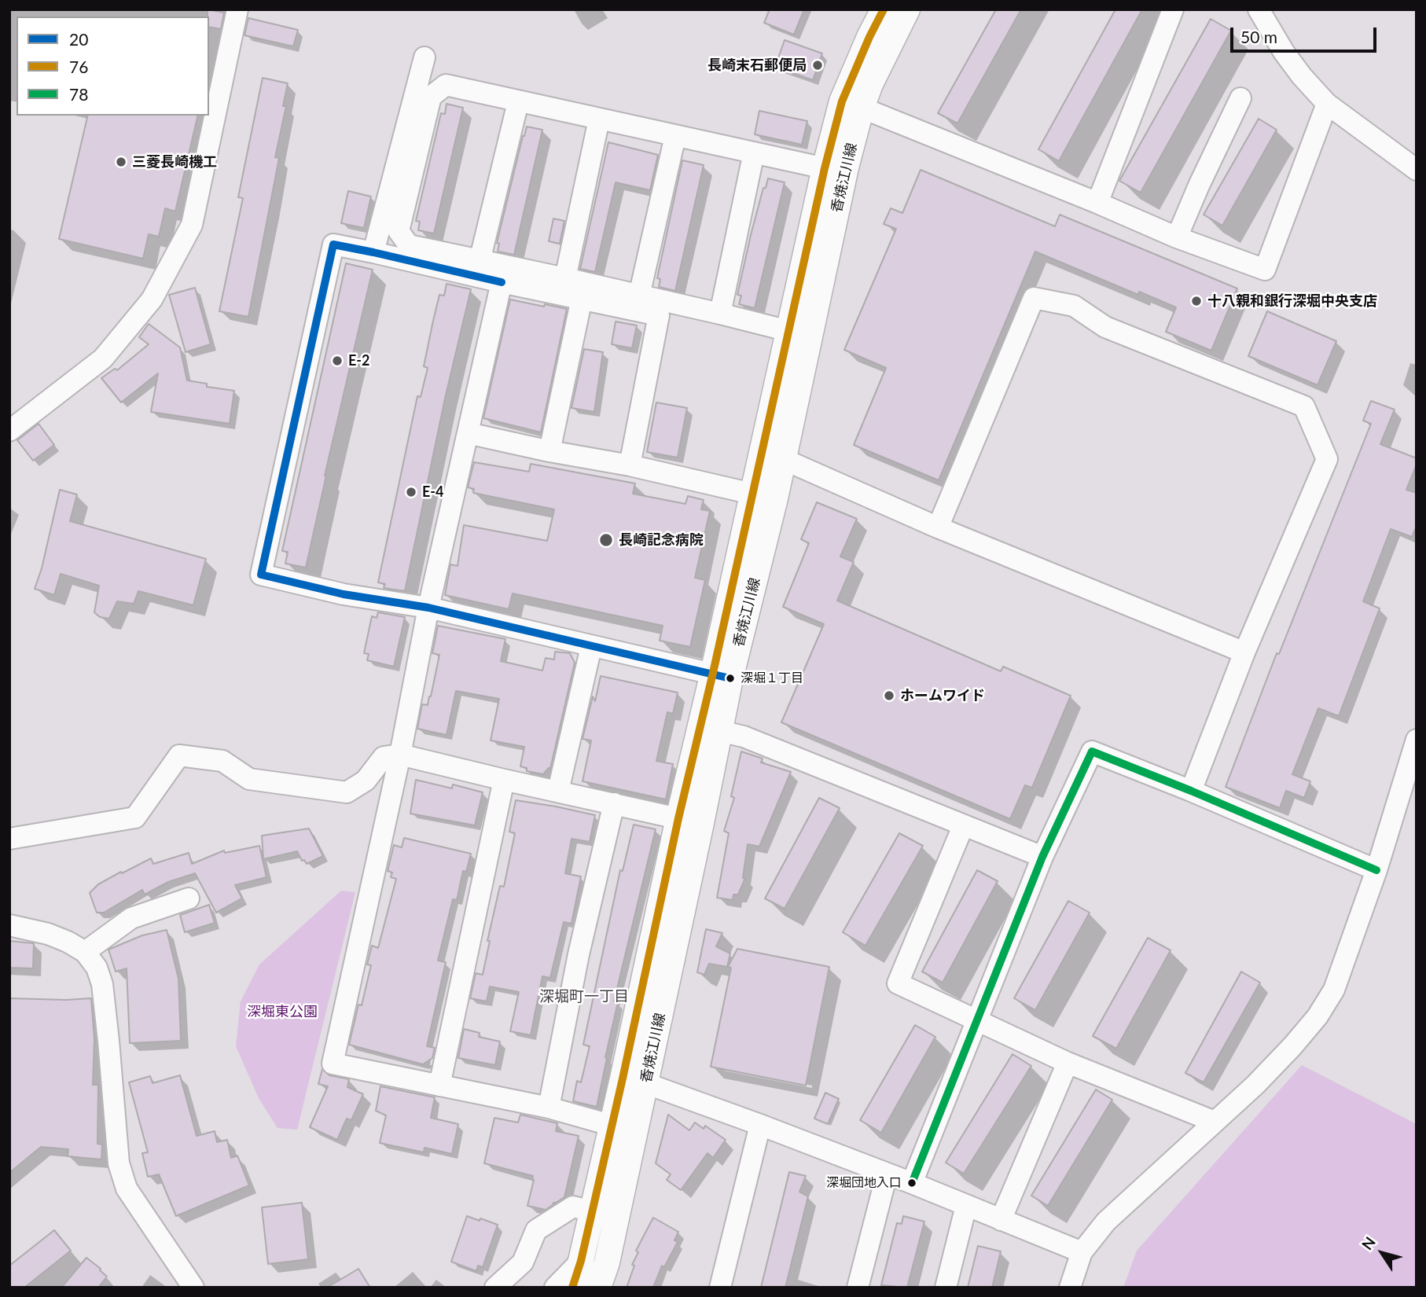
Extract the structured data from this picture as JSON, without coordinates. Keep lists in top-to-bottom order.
{
  "streets": {
    "main road": ["香焼江川線"]
  },
  "districts": ["深堀町一丁目"],
  "parks": ["深堀東公園"],
  "places": [
    "長崎末石郵便局",
    "三菱長崎機工",
    "十八親和銀行深堀中央支店",
    "E-2",
    "E-4",
    "長崎記念病院",
    "深堀１丁目",
    "ホームワイド",
    "深堀団地入口"
  ],
  "lines": ["transit line 76", "transit line 20", "transit line 78"],
  "legend": ["20", "76", "78"],
  "scale_bar": "50 m",
  "north": "top left"
}
